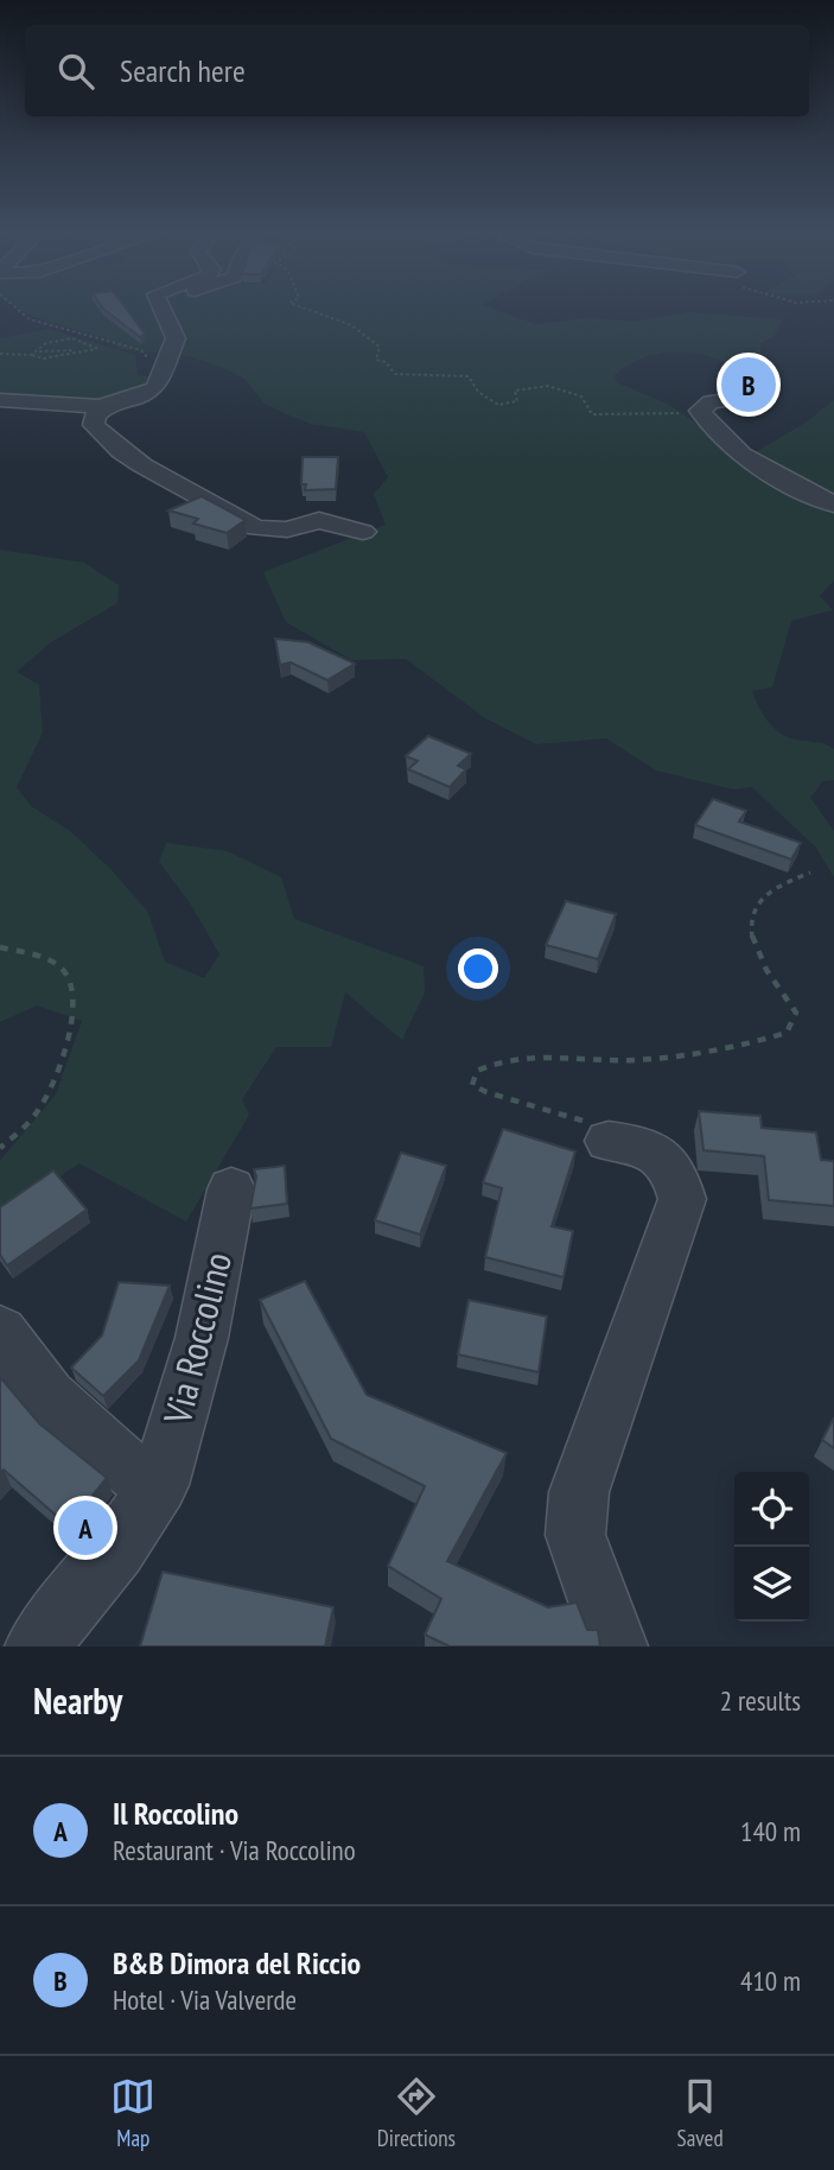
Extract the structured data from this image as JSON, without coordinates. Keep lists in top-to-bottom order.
{
  "streets": {
    "street": ["Via Roccolino"]
  },
  "page": {
    "search": "Search here",
    "pins": ["B", "A"],
    "heading": ["Nearby", "2 results"],
    "list": [
      {
        "mark": "A",
        "name": "Il Roccolino",
        "note": "Restaurant · Via Roccolino",
        "value": "140 m"
      },
      {
        "mark": "B",
        "name": "B&B Dimora del Riccio",
        "note": "Hotel · Via Valverde",
        "value": "410 m"
      }
    ],
    "nav": ["Map", "Directions", "Saved"]
  }
}
